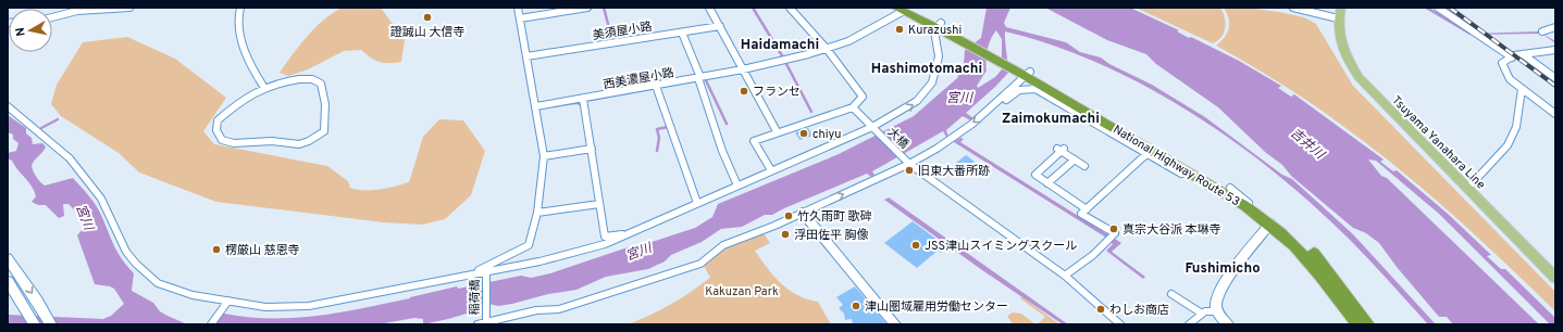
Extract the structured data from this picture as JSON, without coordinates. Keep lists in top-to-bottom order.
{
  "streets": {
    "highway": ["National Highway Route 53"],
    "main road": ["Tsuyama Yanahara Line"],
    "street": [
      "美須屋小路",
      "西美濃屋小路",
      "大橋",
      "稲荷橋"
    ]
  },
  "crossings": [
    ["西美濃屋小路", "National Highway Route 53"]
  ],
  "districts": [
    "Haidamachi",
    "Hashimotomachi",
    "Zaimokumachi",
    "Fushimicho"
  ],
  "water": ["宮川", "吉井川"],
  "parks": ["Kakuzan Park"],
  "places": [
    "證誠山 大信寺",
    "Kurazushi",
    "フランセ",
    "chiyu",
    "旧東大番所跡",
    "竹久雨町 歌碑",
    "真宗大谷派 本琳寺",
    "浮田佐平 胸像",
    "JSS津山スイミングスクール",
    "楞厳山 慈恩寺",
    "津山圏域雇用労働センター",
    "わしお商店"
  ],
  "north": "left"
}
